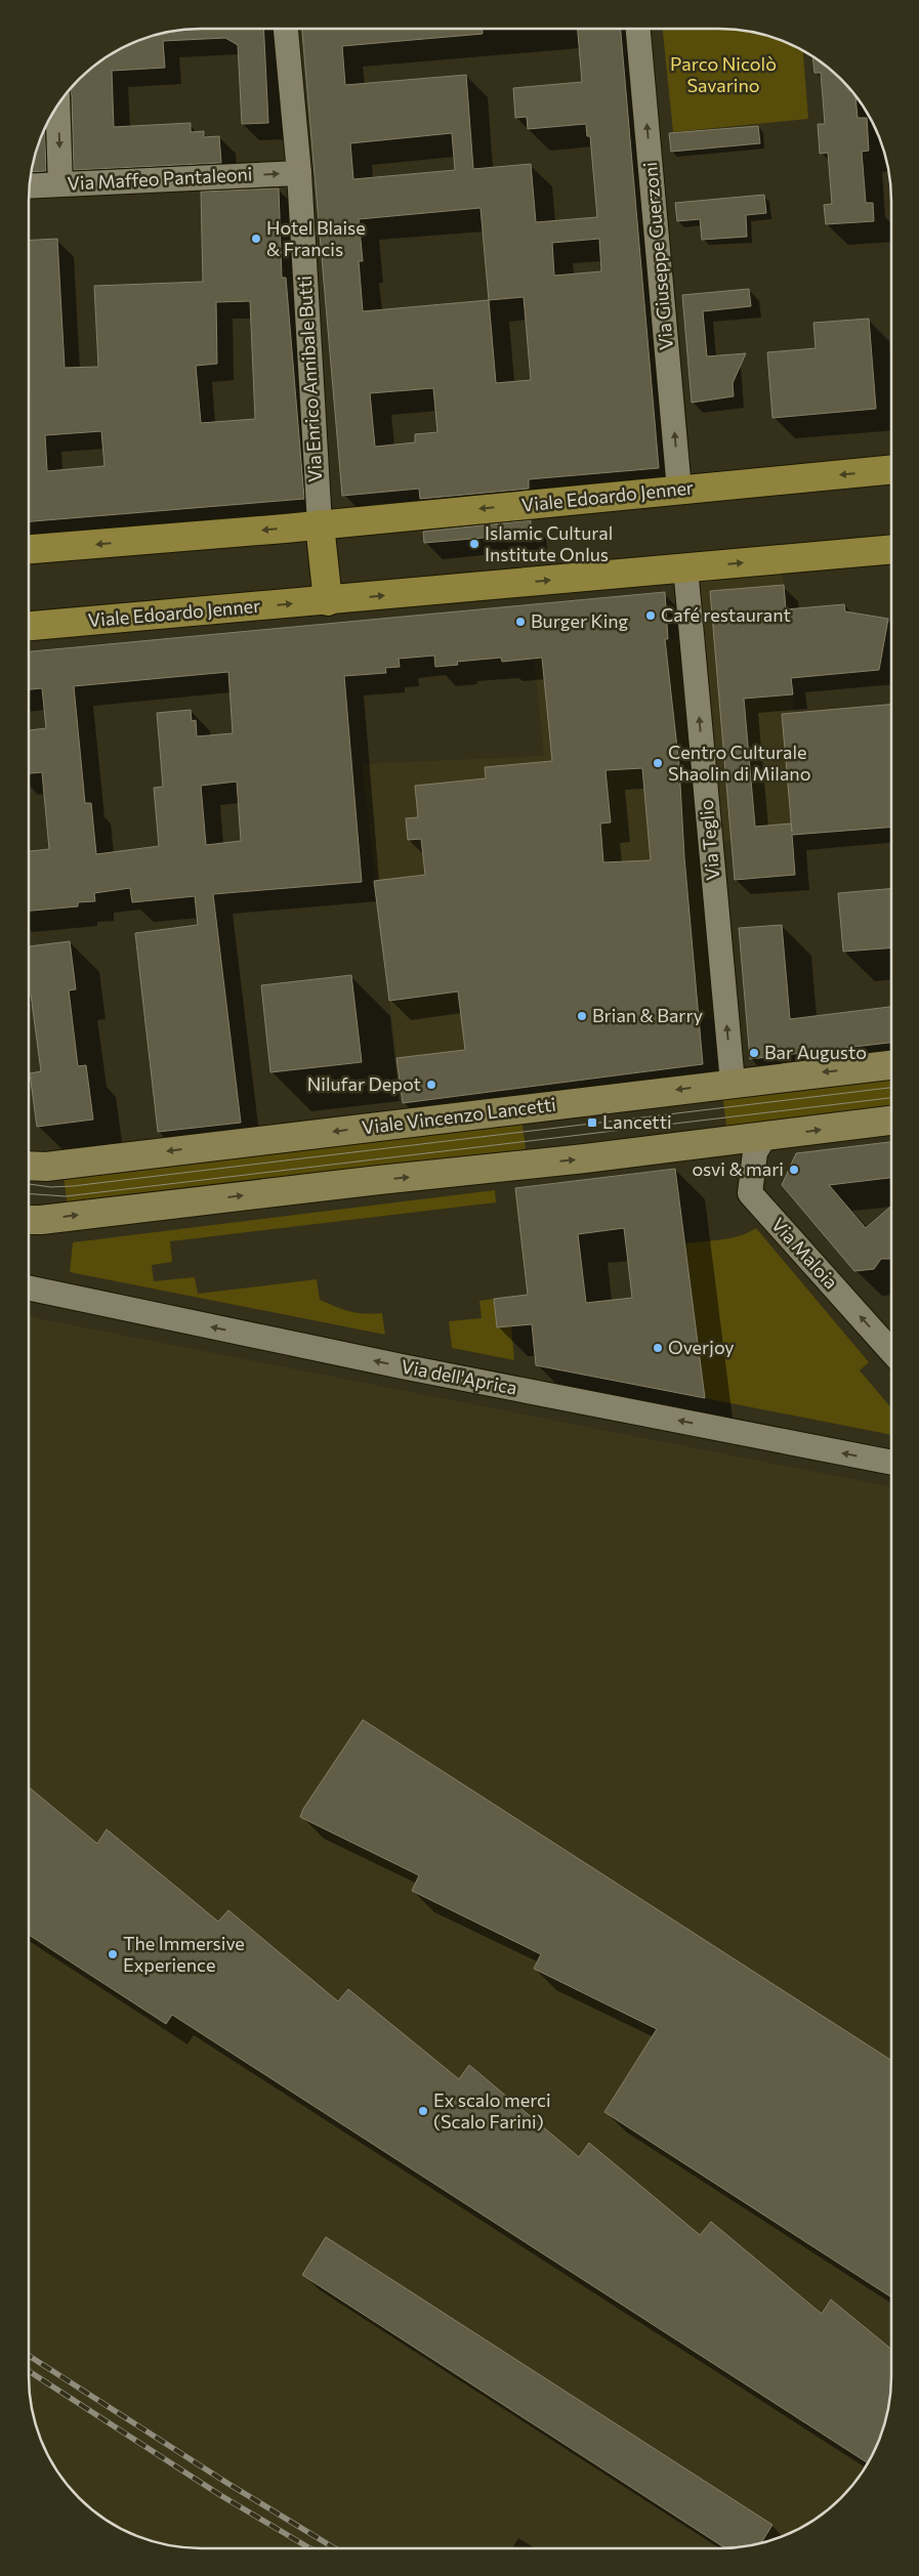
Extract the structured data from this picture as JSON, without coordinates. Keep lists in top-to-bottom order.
{
  "streets": {
    "main road": ["Viale Edoardo Jenner", "Viale Vincenzo Lancetti"],
    "street": [
      "Via Maffeo Pantaleoni",
      "Via Giuseppe Guerzoni",
      "Via Enrico Annibale Butti",
      "Via Teglio",
      "Via Maloia",
      "Via dell'Aprica"
    ]
  },
  "crossings": [
    ["Via Maffeo Pantaleoni", "Via Enrico Annibale Butti"],
    ["Via Giuseppe Guerzoni", "Viale Edoardo Jenner"],
    ["Via Enrico Annibale Butti", "Viale Edoardo Jenner"],
    ["Viale Edoardo Jenner", "Via Teglio"],
    ["Via Teglio", "Viale Vincenzo Lancetti"]
  ],
  "one_way": [
    "Via Maffeo Pantaleoni",
    "Via Giuseppe Guerzoni",
    "Via Teglio",
    "Via Maloia",
    "Via dell'Aprica"
  ],
  "parks": ["Parco Nicolò Savarino"],
  "places": {
    "other": [
      "Hotel Blaise & Francis",
      "Islamic Cultural Institute Onlus",
      "Café restaurant",
      "Burger King",
      "Centro Culturale Shaolin di Milano",
      "Brian & Barry",
      "Bar Augusto",
      "Nilufar Depot",
      "osvi & mari",
      "Overjoy",
      "The Immersive Experience",
      "Ex scalo merci (Scalo Farini)"
    ],
    "transit": ["Lancetti"]
  }
}
